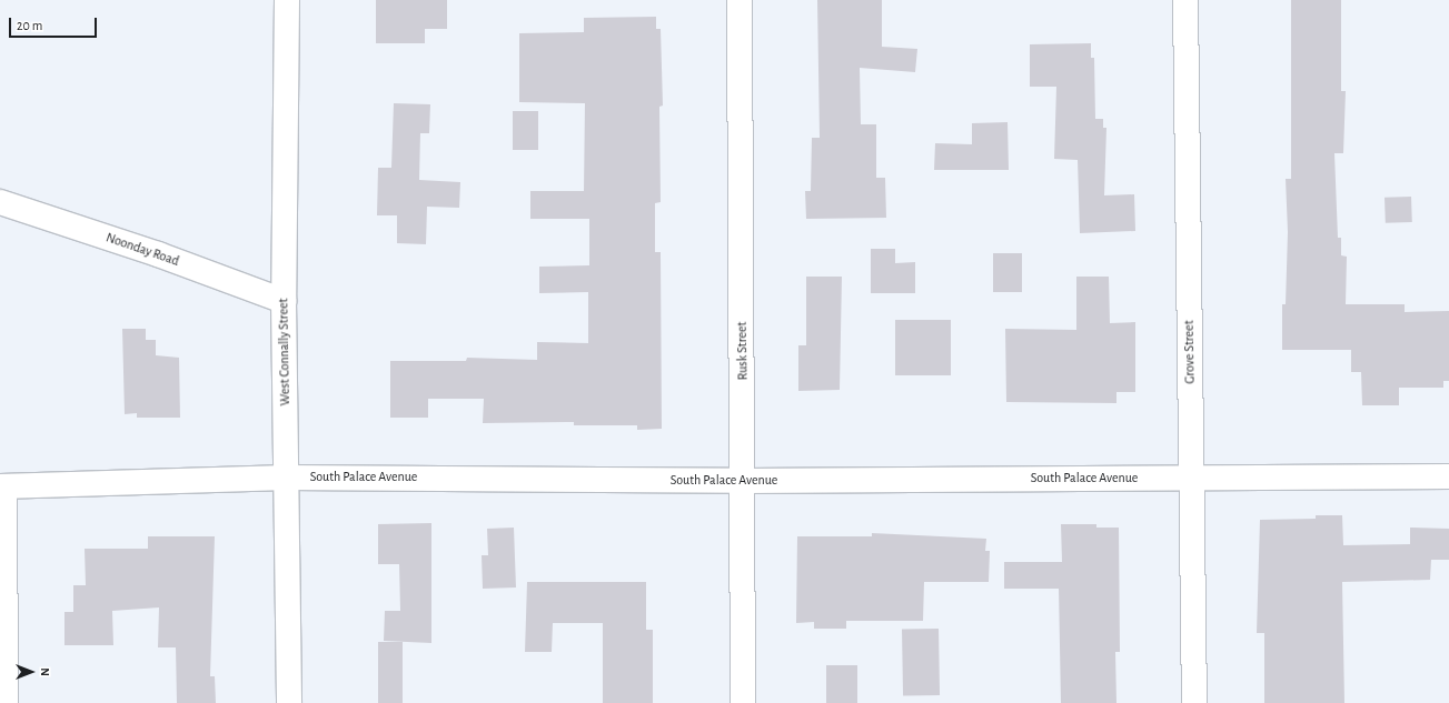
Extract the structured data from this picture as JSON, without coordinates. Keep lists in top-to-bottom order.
{
  "streets": {
    "street": [
      "Noonday Road",
      "Rusk Street",
      "West Connally Street",
      "Grove Street",
      "South Palace Avenue"
    ]
  },
  "crossings": [
    ["Noonday Road", "West Connally Street"],
    ["Rusk Street", "South Palace Avenue"],
    ["West Connally Street", "South Palace Avenue"],
    ["Grove Street", "South Palace Avenue"]
  ],
  "scale_bar": "20 m",
  "north": "right"
}
